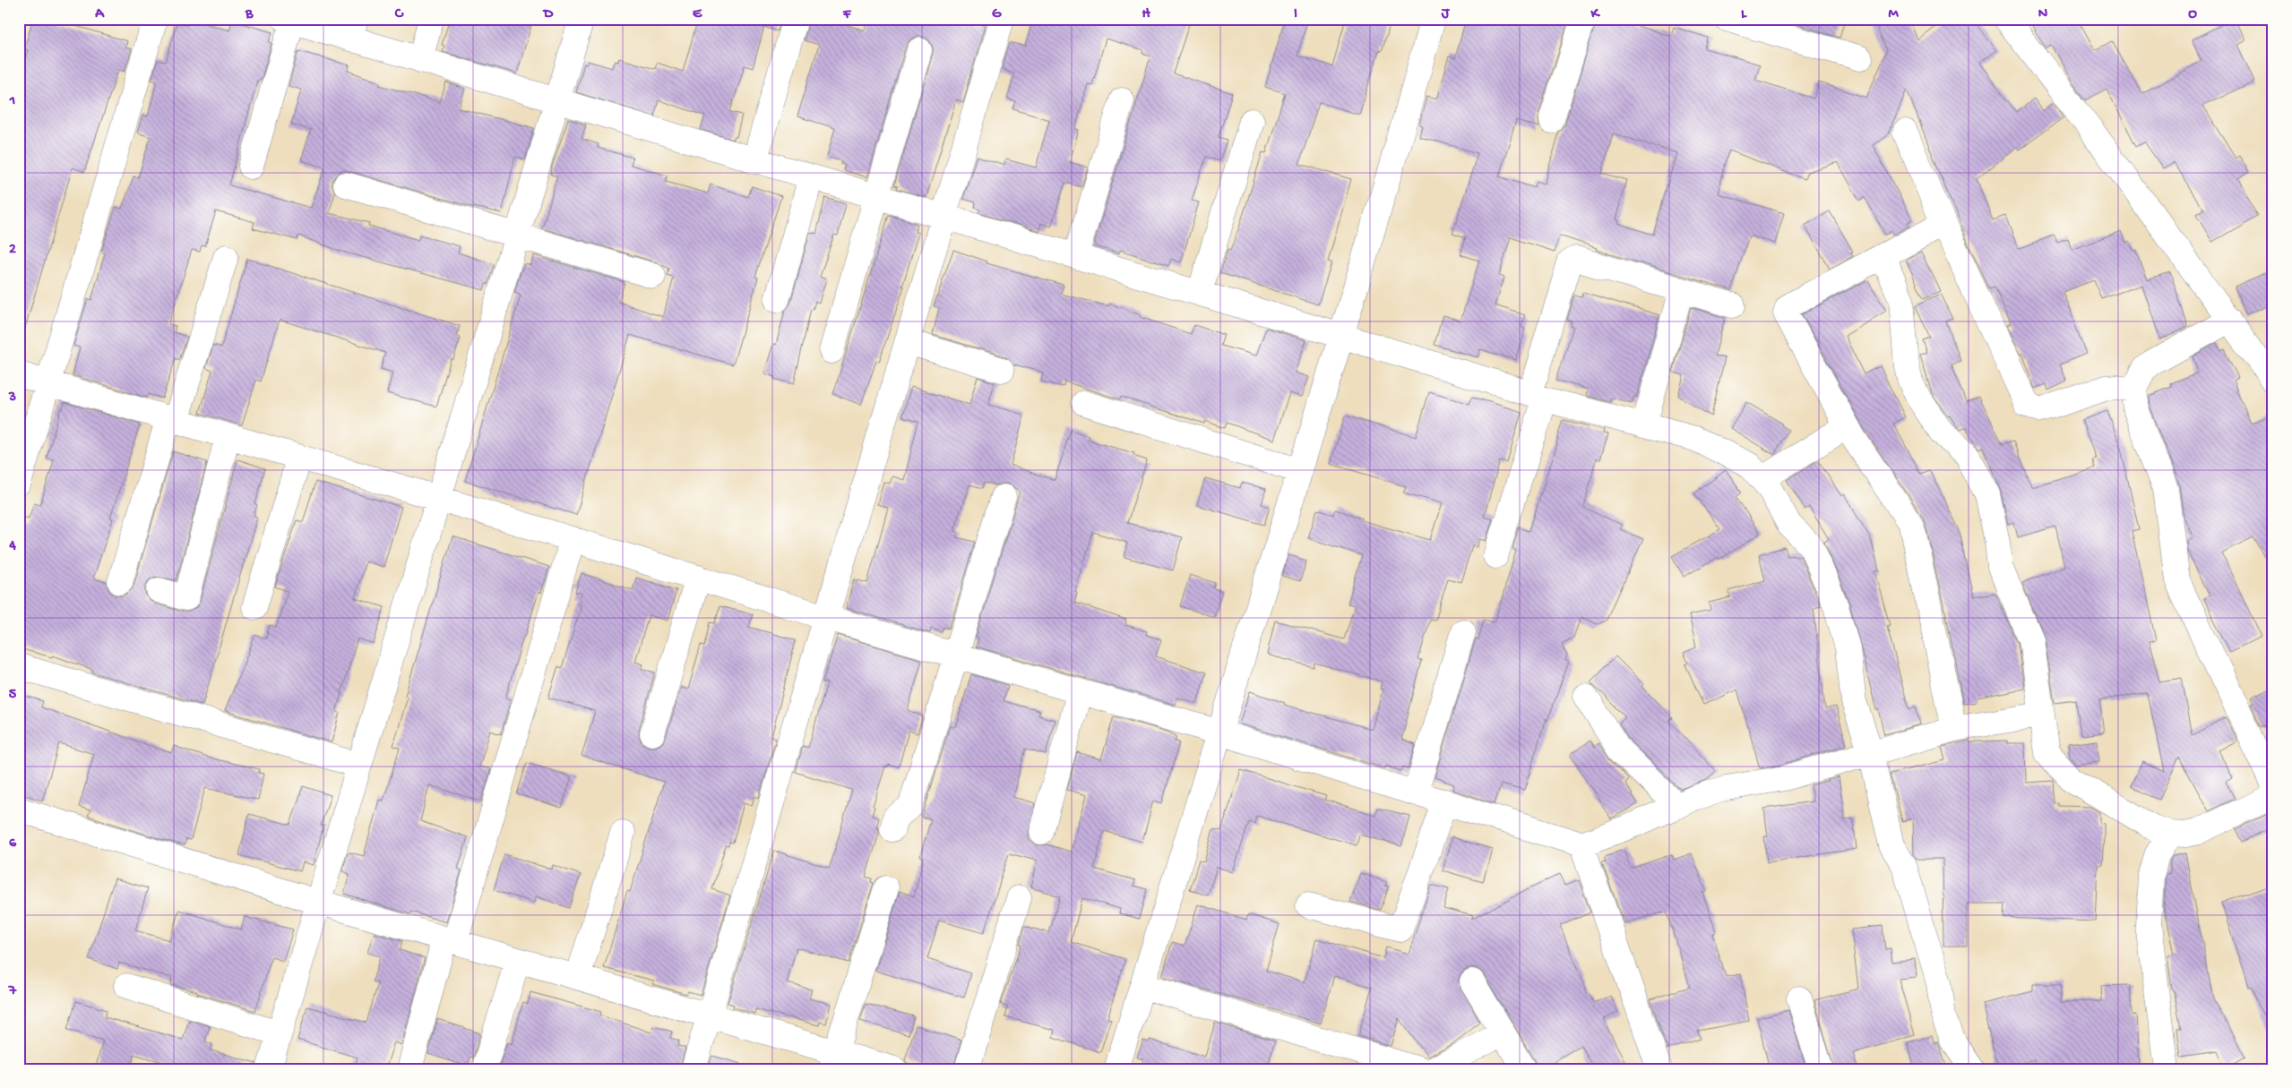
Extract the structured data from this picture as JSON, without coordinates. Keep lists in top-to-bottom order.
{
  "grid": {
    "columns": [
      "A",
      "B",
      "C",
      "D",
      "E",
      "F",
      "G",
      "H",
      "I",
      "J",
      "K",
      "L",
      "M",
      "N",
      "O"
    ],
    "rows": [
      "1",
      "2",
      "3",
      "4",
      "5",
      "6",
      "7"
    ]
  }
}
